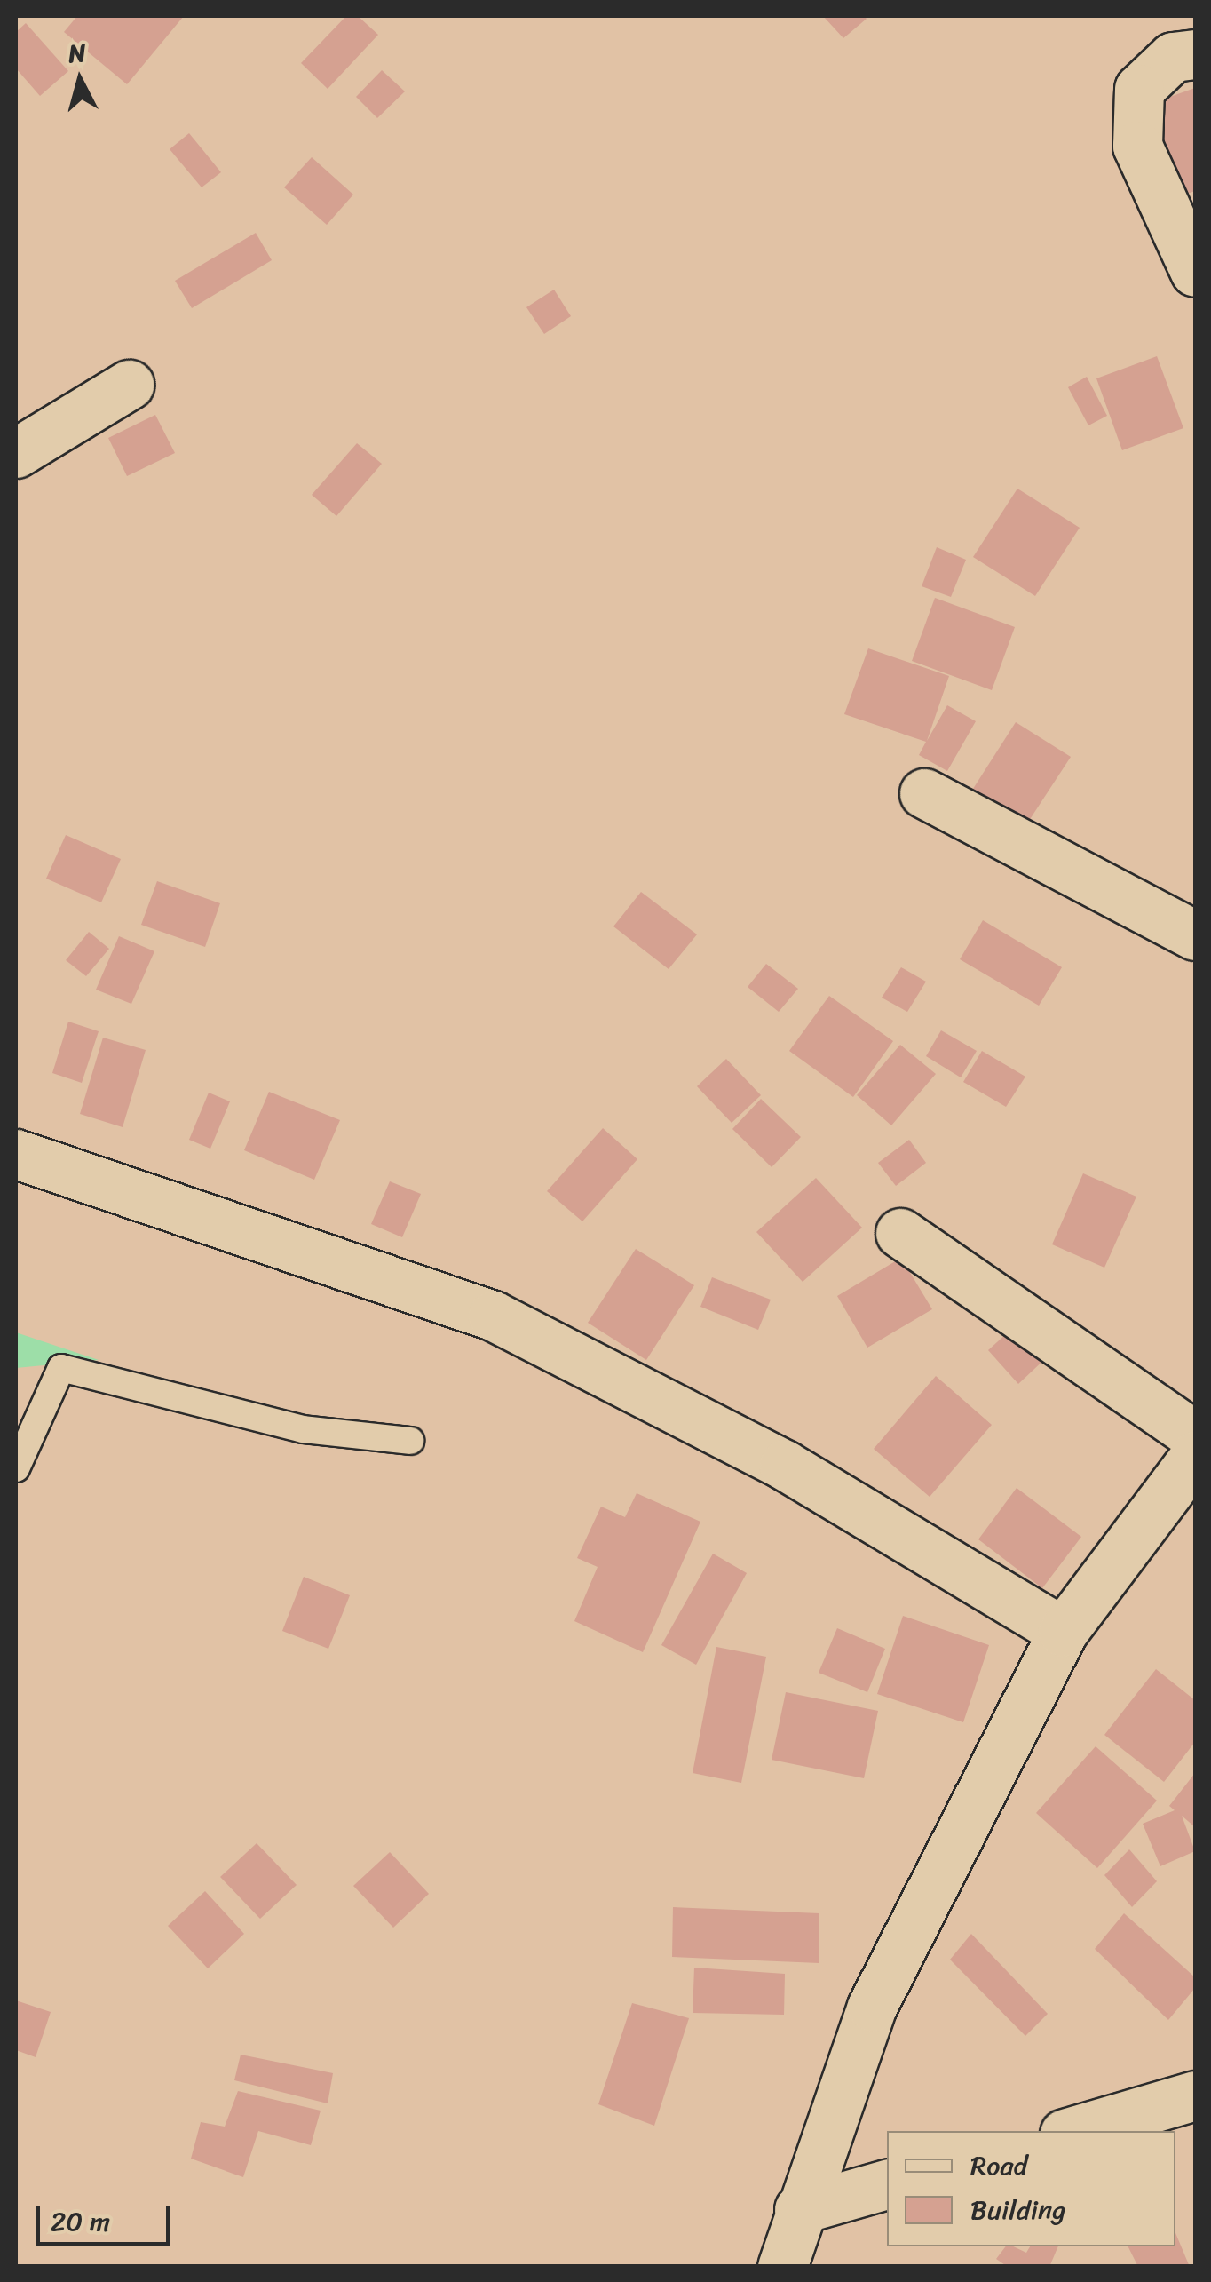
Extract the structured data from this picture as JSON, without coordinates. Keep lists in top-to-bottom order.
{
  "legend": ["Road", "Building"],
  "scale_bar": "20 m",
  "north": "top"
}
